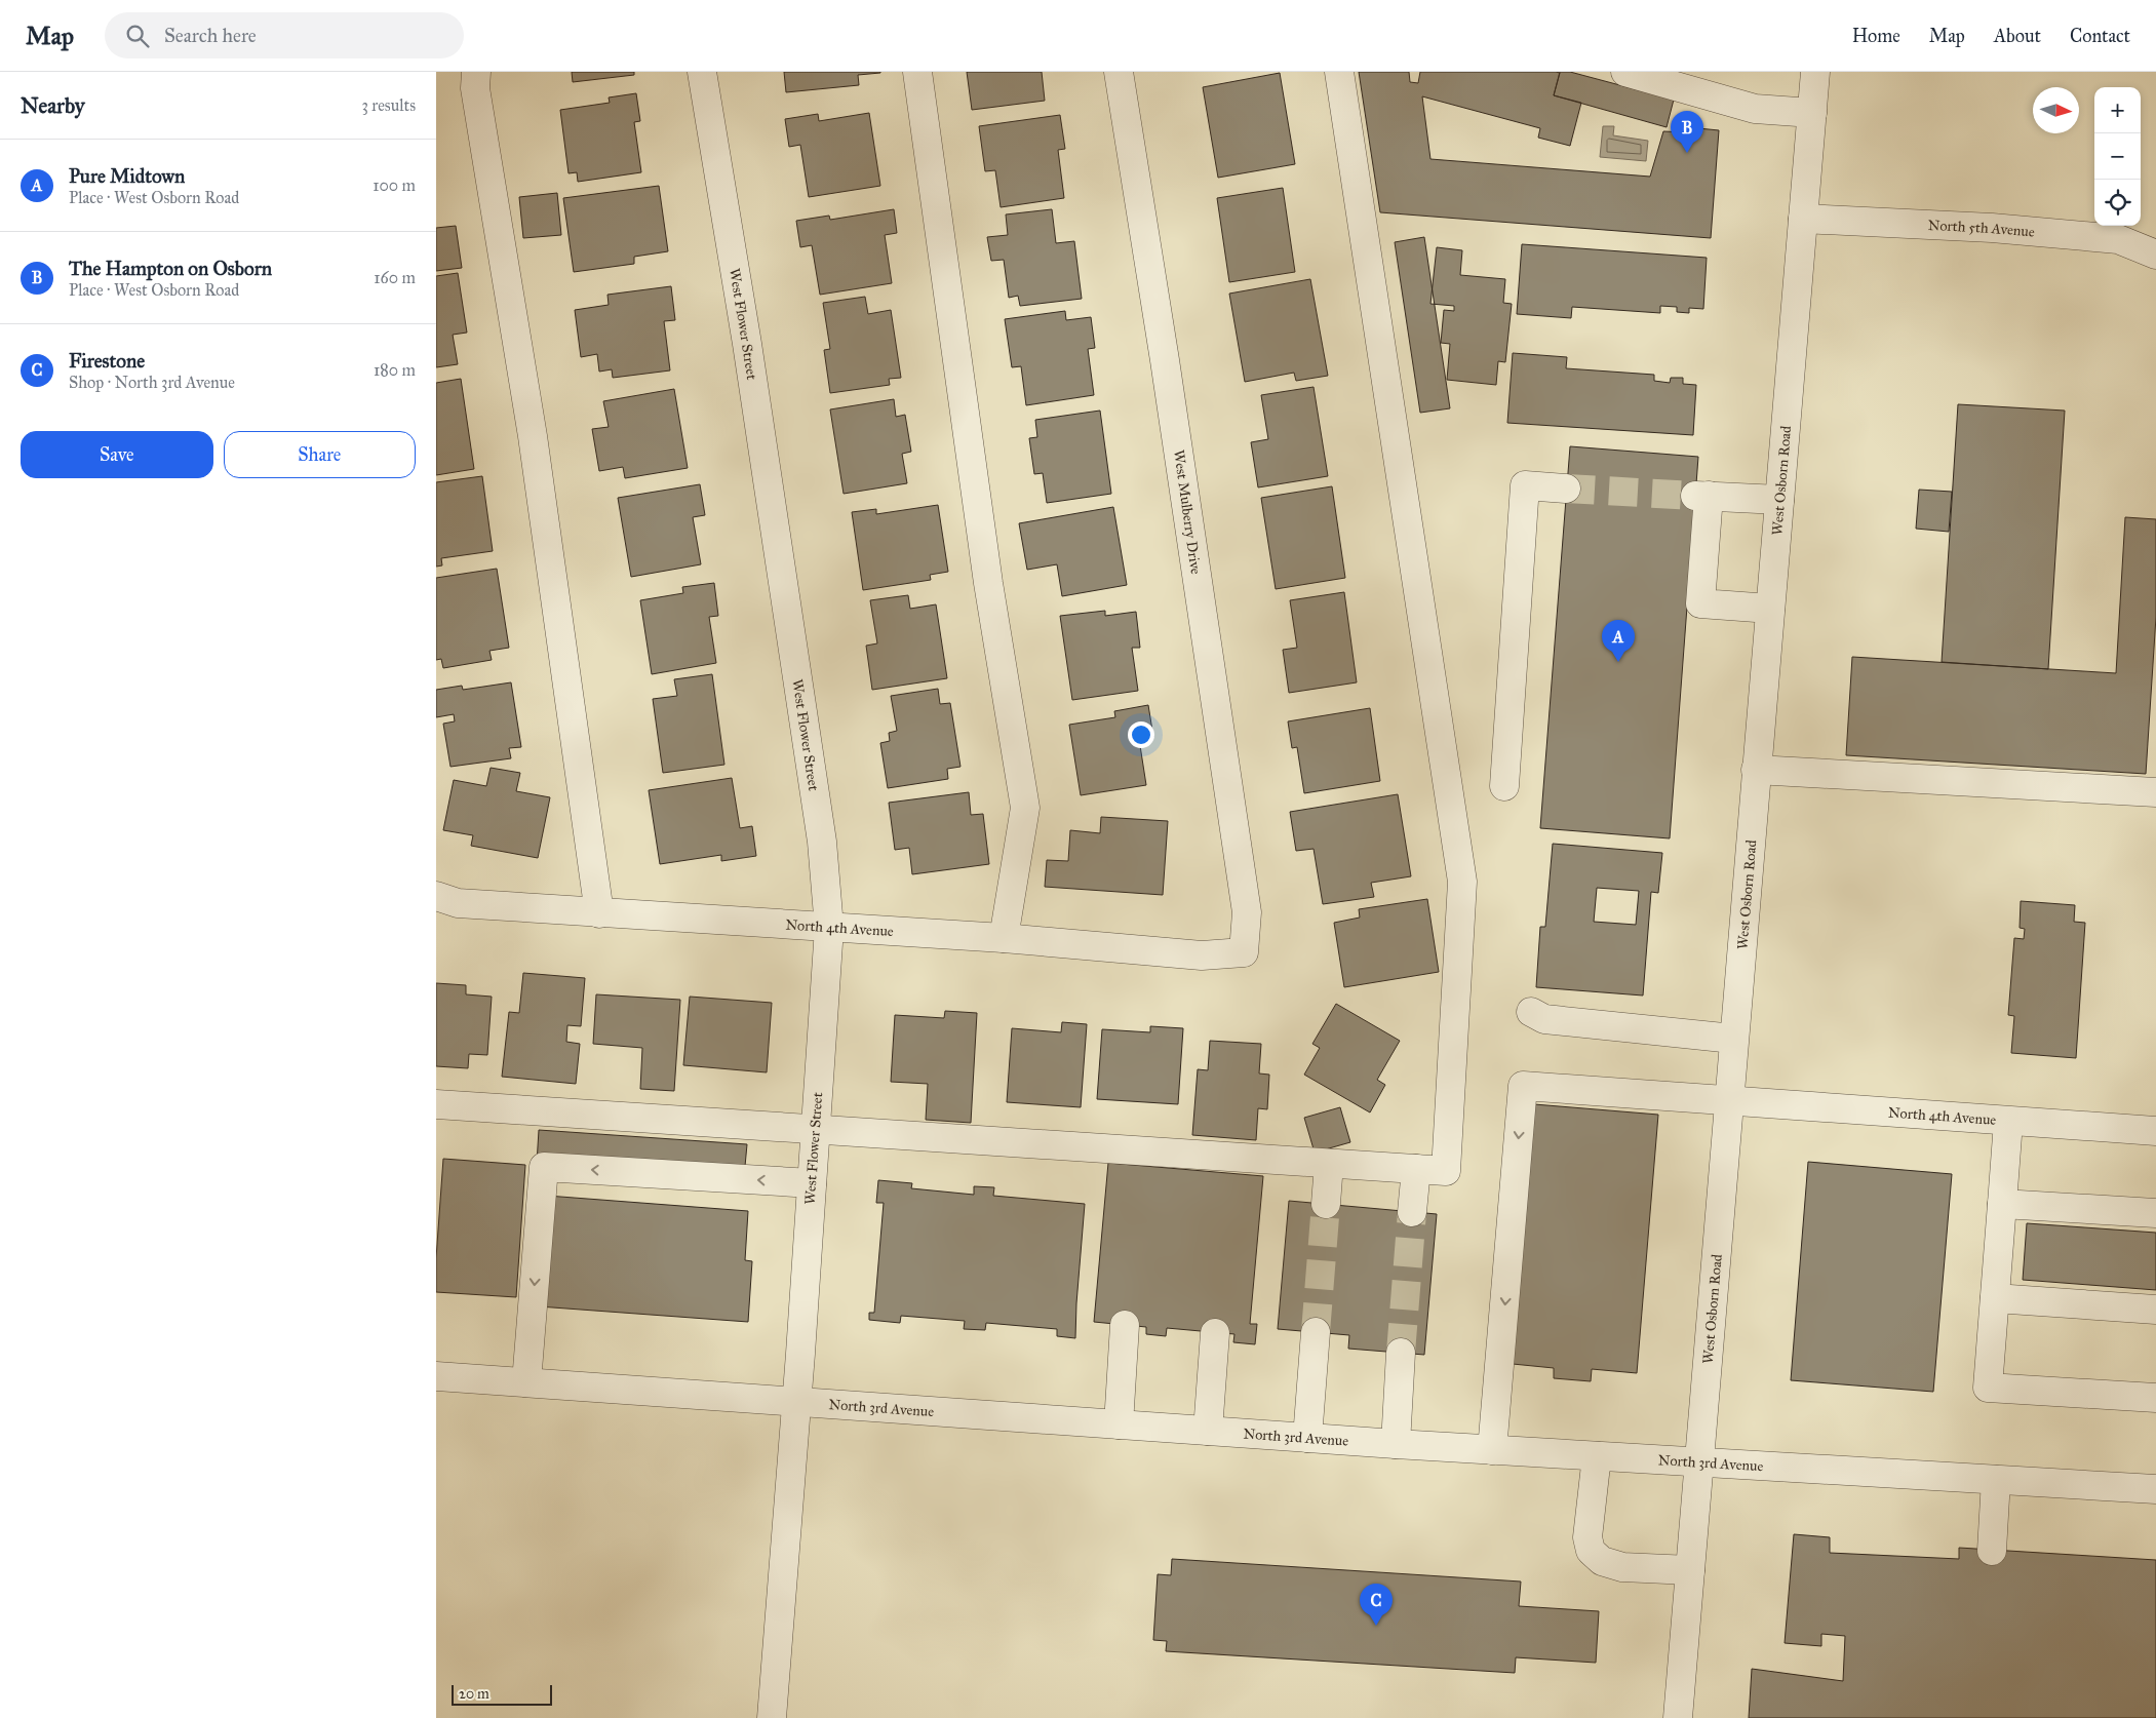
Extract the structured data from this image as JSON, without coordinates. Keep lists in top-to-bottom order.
{
  "streets": {
    "street": [
      "North 5th Avenue",
      "West Flower Street",
      "West Osborn Road",
      "West Mulberry Drive",
      "North 4th Avenue",
      "North 3rd Avenue"
    ]
  },
  "crossings": [
    ["North 5th Avenue", "West Osborn Road"],
    ["West Flower Street", "North 4th Avenue"],
    ["West Flower Street", "North 3rd Avenue"],
    ["West Osborn Road", "North 4th Avenue"],
    ["West Osborn Road", "North 3rd Avenue"],
    ["West Mulberry Drive", "North 4th Avenue"],
    ["North 4th Avenue", "North 3rd Avenue"]
  ],
  "scale_bar": "20 m",
  "north": "right",
  "page": {
    "header": "Map",
    "search": "Search here",
    "nav": [
      "Home",
      "Map",
      "About",
      "Contact"
    ],
    "heading": ["Nearby", "3 results"],
    "map_buttons": ["+", "−"],
    "pins": ["B", "A", "C"],
    "list": [
      {
        "mark": "A",
        "name": "Pure Midtown",
        "note": "Place · West Osborn Road",
        "value": "100 m"
      },
      {
        "mark": "B",
        "name": "The Hampton on Osborn",
        "note": "Place · West Osborn Road",
        "value": "160 m"
      },
      {
        "mark": "C",
        "name": "Firestone",
        "note": "Shop · North 3rd Avenue",
        "value": "180 m"
      }
    ],
    "buttons": ["Save", "Share"],
    "scale": "20 m"
  }
}
